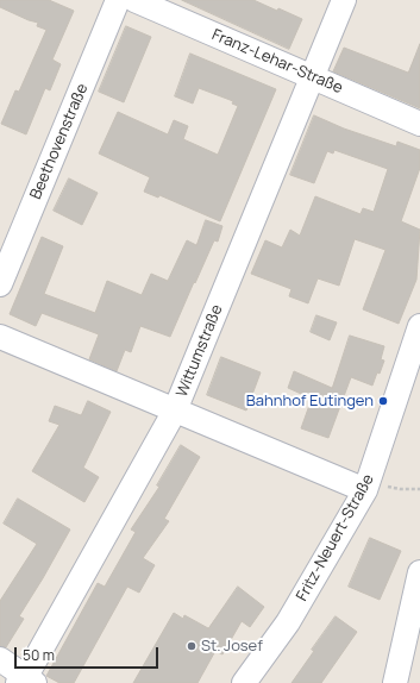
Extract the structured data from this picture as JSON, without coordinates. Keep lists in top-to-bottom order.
{
  "streets": {
    "street": [
      "Franz-Lehar-Straße",
      "Beethovenstraße",
      "Wittumstraße",
      "Fritz-Neuert-Straße"
    ]
  },
  "crossings": [
    ["Franz-Lehar-Straße", "Wittumstraße"]
  ],
  "places": ["Bahnhof Eutingen", "St. Josef"],
  "scale_bar": "50 m"
}
